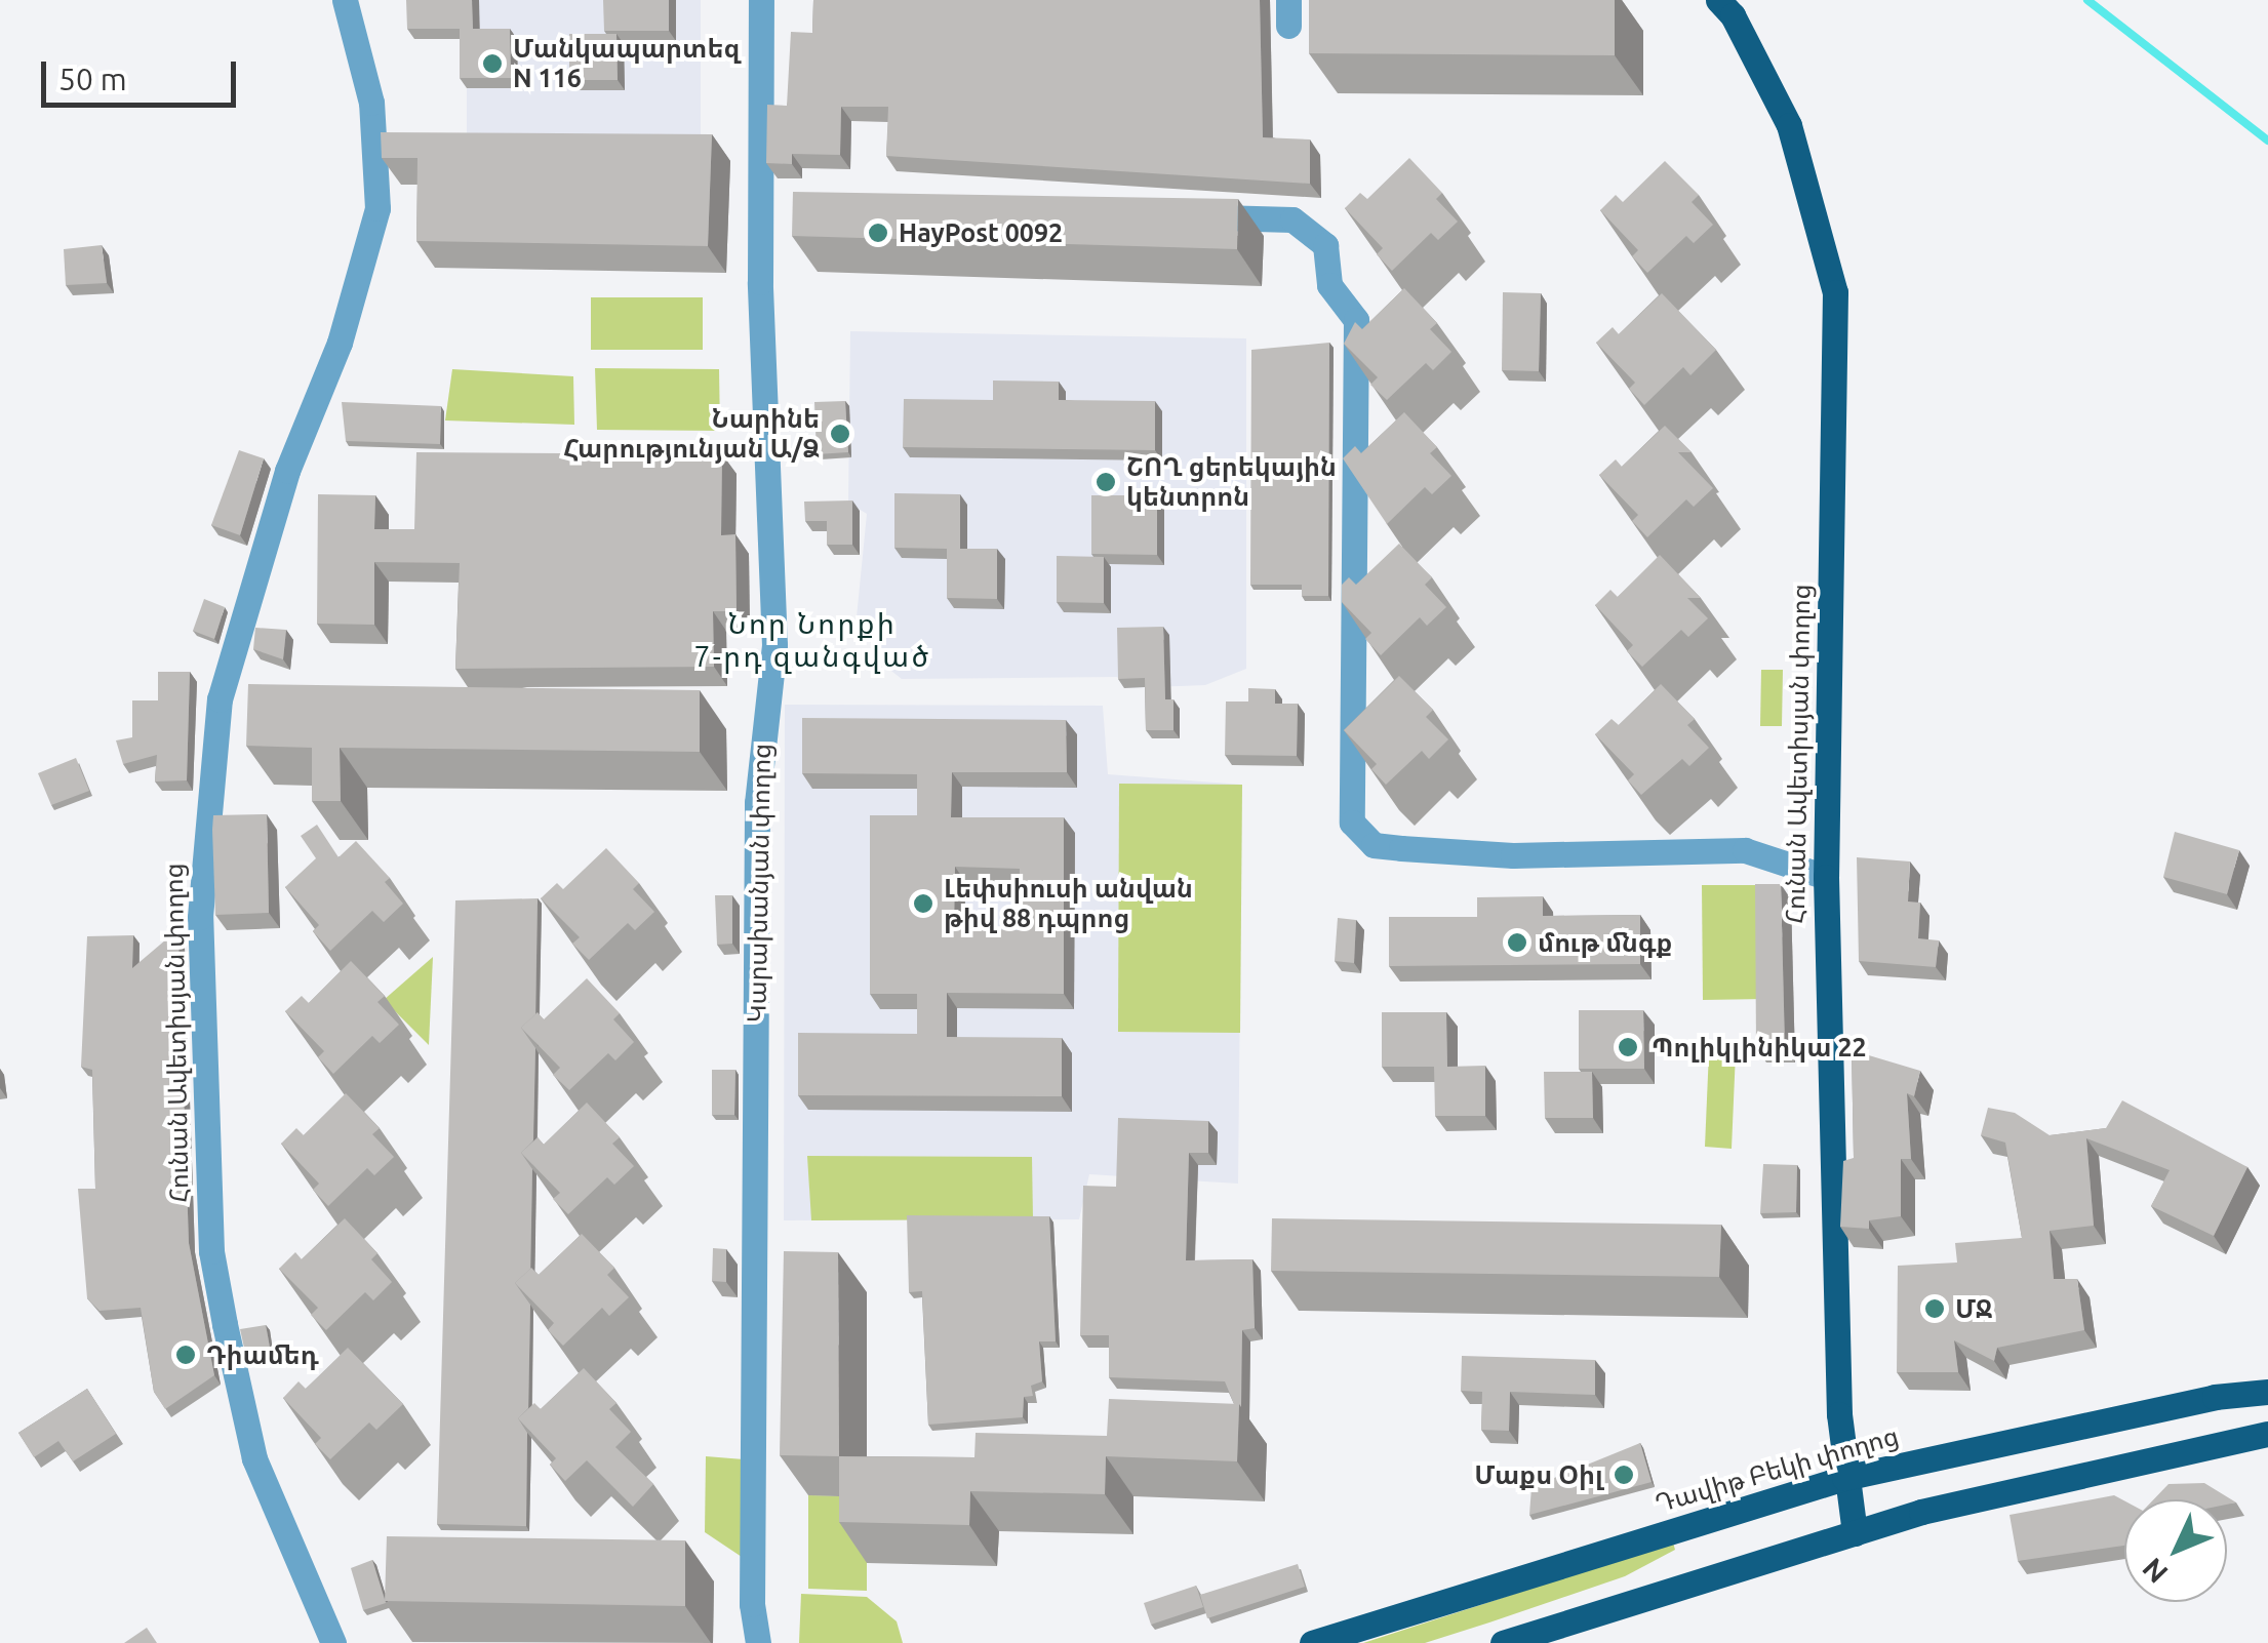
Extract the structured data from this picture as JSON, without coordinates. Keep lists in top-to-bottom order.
{
  "streets": {
    "main road": ["Հունան Ավետիսյան փողոց", "Դավիթ Բեկի փողոց"],
    "street": ["Կարախանյան փողոց"]
  },
  "crossings": [
    ["Հունան Ավետիսյան փողոց", "Դավիթ Բեկի փողոց"]
  ],
  "districts": ["Նոր Նորքի 7-րդ զանգված"],
  "places": [
    "Մանկապարտեզ N 116",
    "HayPost 0092",
    "Նարինե Հարությունյան Ա/Ձ",
    "ՇՈՂ ցերեկային կենտրոն",
    "Լեփսիուսի անվան թիվ 88 դպրոց",
    "մութ մնգք",
    "Պոլիկլինիկա 22",
    "ՄՋ",
    "Դիամեդ",
    "Մաքս Օիլ"
  ],
  "scale_bar": "50 m",
  "north": "bottom left"
}
